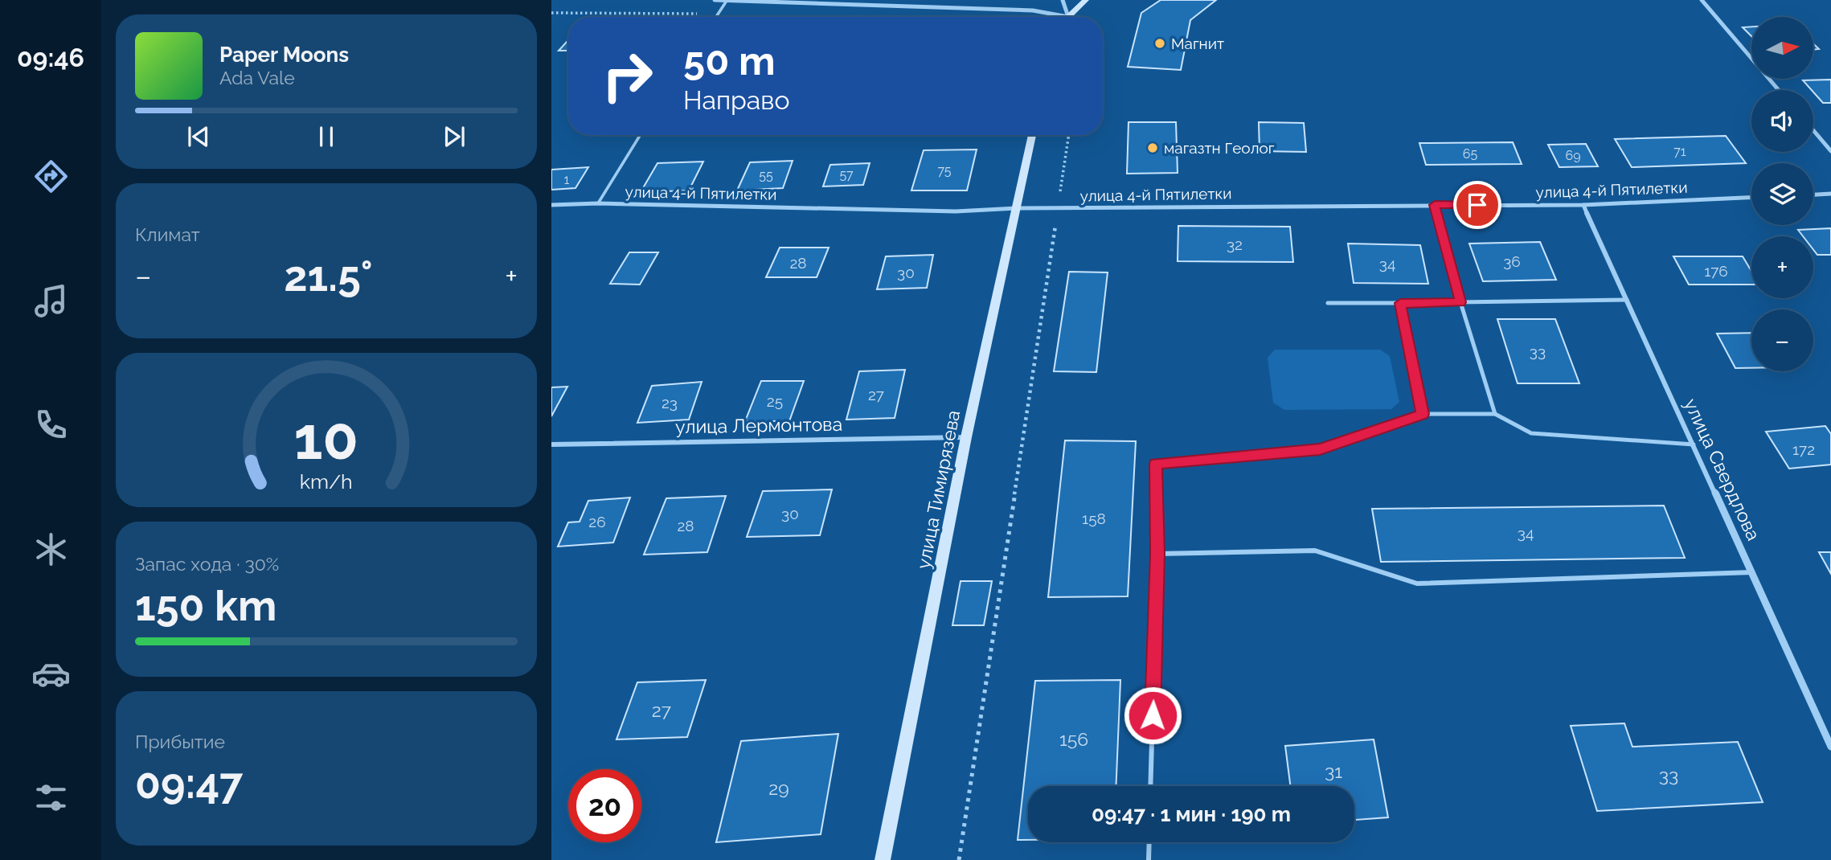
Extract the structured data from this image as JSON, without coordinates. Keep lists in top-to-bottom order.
{
  "streets": {
    "main road": ["улица Тимирязева"],
    "street": ["улица 4-й Пятилетки", "улица Лермонтова", "улица Свердлова"]
  },
  "crossings": [
    ["улица 4-й Пятилетки", "улица Свердлова"],
    ["улица 4-й Пятилетки", "улица Тимирязева"],
    ["улица Лермонтова", "улица Тимирязева"]
  ],
  "places": ["Магнит", "магазтн Геолог"],
  "house_numbers": [
    "71",
    "65",
    "69",
    "75",
    "57",
    "55",
    "1",
    "32",
    "36",
    "28",
    "34",
    "176",
    "30",
    "33",
    "27",
    "25",
    "23",
    "172",
    "30",
    "158",
    "26",
    "28",
    "34",
    "27",
    "156",
    "31",
    "33",
    "29"
  ],
  "north": "right",
  "page": {
    "tabs": "09:46",
    "map_buttons": ["+", "−"],
    "turn": ["50 m", "Направо"],
    "song": ["Paper Moons", "Ada Vale"],
    "tile": [
      "Климат",
      ["Запас хода · 30%", "150 km"],
      ["Прибытие", "09:47"]
    ],
    "heat": ["−", "21.5°", "+"],
    "limit": "20",
    "trip": "09:47 · 1 мин · 190 m",
    "gauge": ["10", "km/h"]
  }
}
